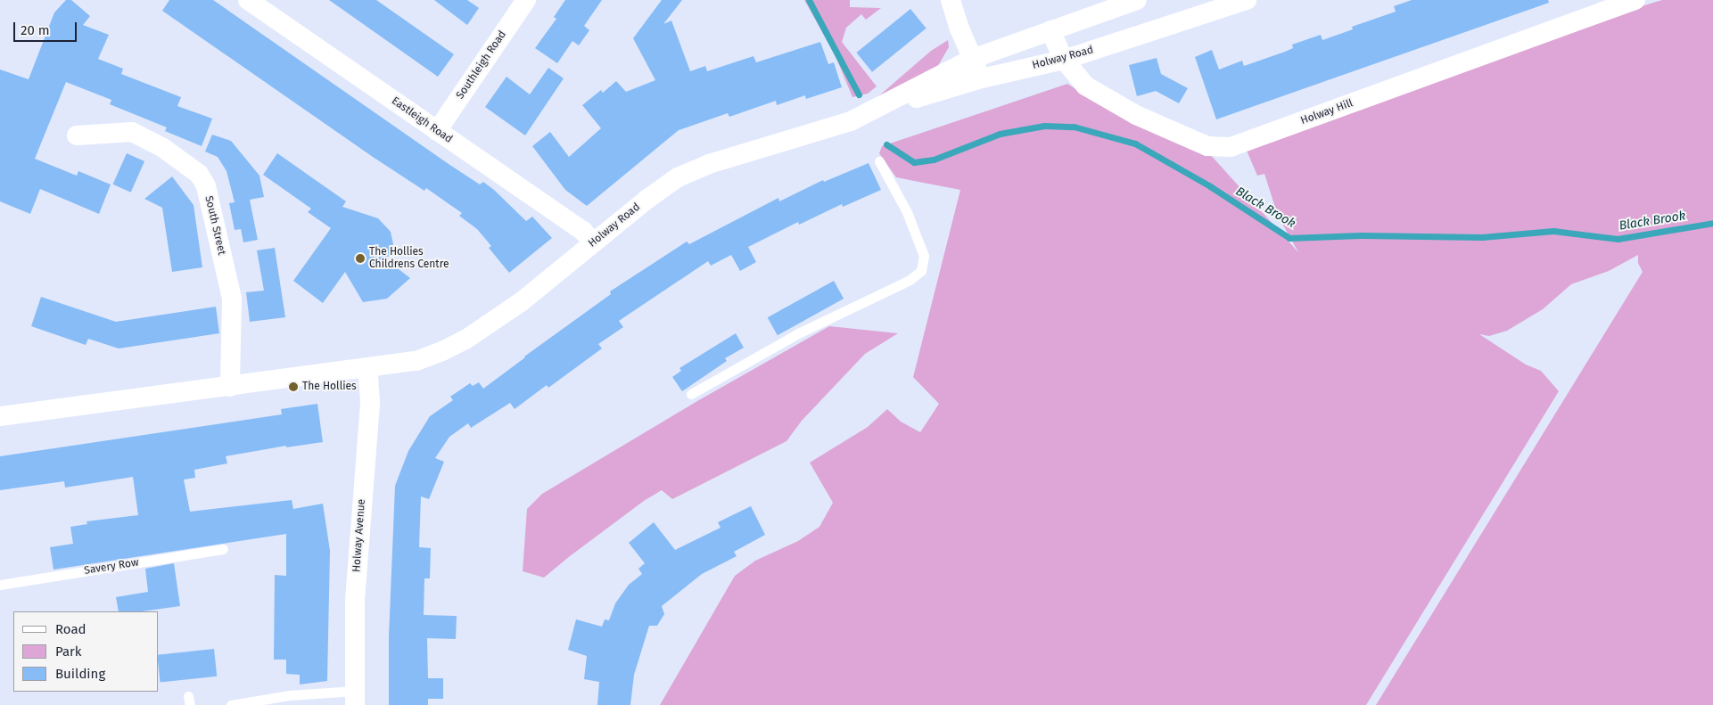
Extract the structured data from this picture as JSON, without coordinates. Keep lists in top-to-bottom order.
{
  "streets": {
    "street": [
      "Holway Road",
      "Southleigh Road",
      "Holway Hill",
      "Eastleigh Road",
      "South Street",
      "Holway Avenue"
    ],
    "lane": ["Savery Row"]
  },
  "crossings": [
    ["Holway Road", "Holway Hill"],
    ["Holway Road", "Eastleigh Road"],
    ["Holway Road", "Holway Avenue"],
    ["Southleigh Road", "Eastleigh Road"]
  ],
  "water": ["Black Brook"],
  "places": ["The Hollies Childrens Centre", "The Hollies"],
  "legend": ["Road", "Park", "Building"],
  "scale_bar": "20 m"
}
